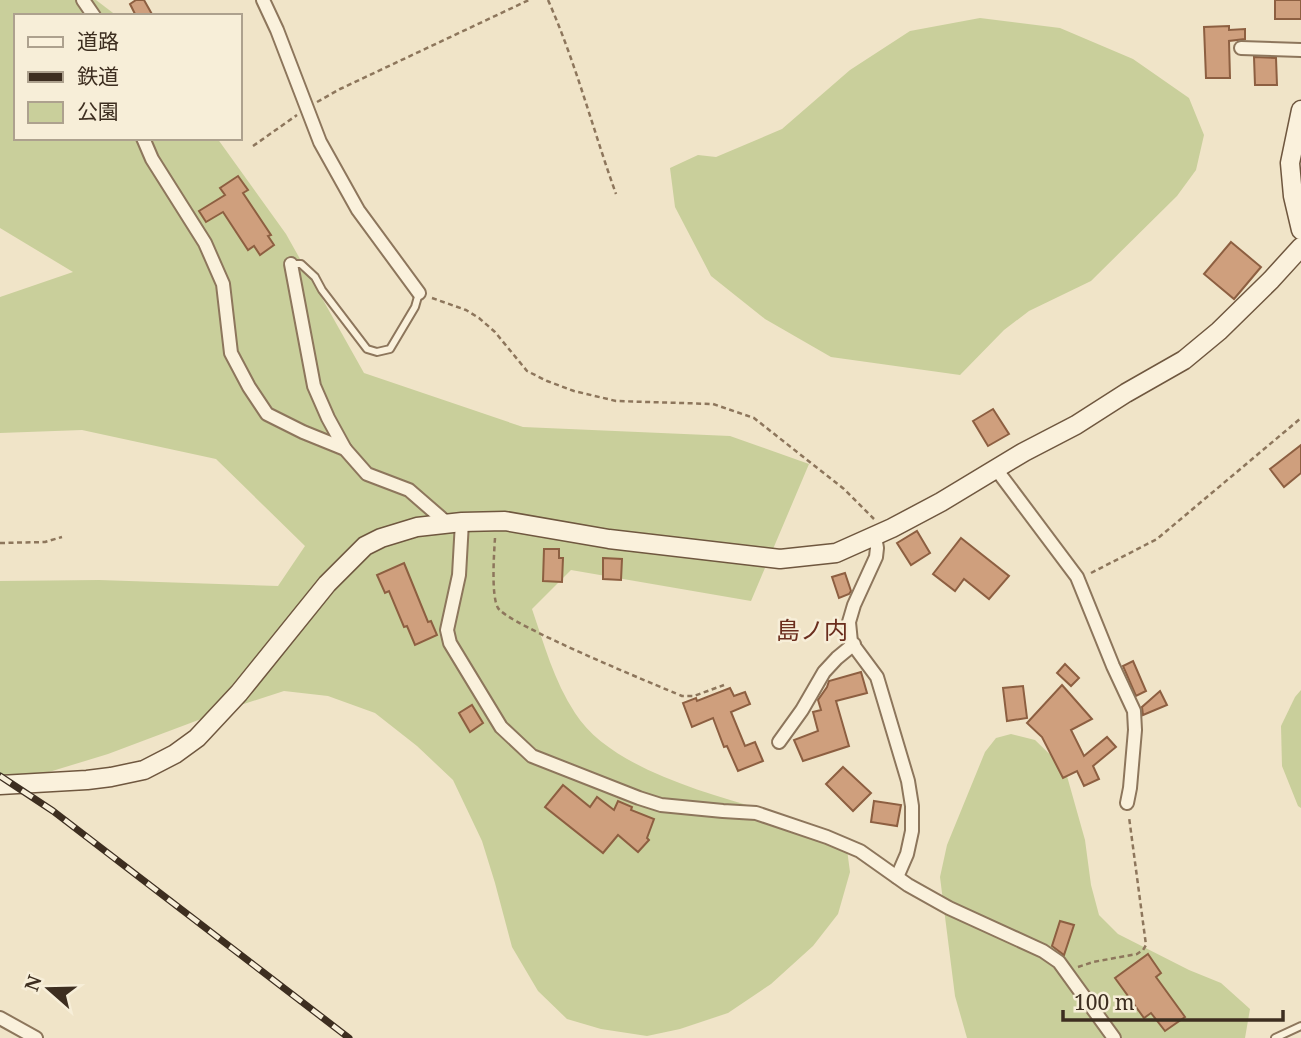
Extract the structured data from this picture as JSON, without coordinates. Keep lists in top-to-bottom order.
{
  "districts": ["島ノ内"],
  "legend": ["道路", "鉄道", "公園"],
  "scale_bar": "100 m",
  "north": "left"
}
